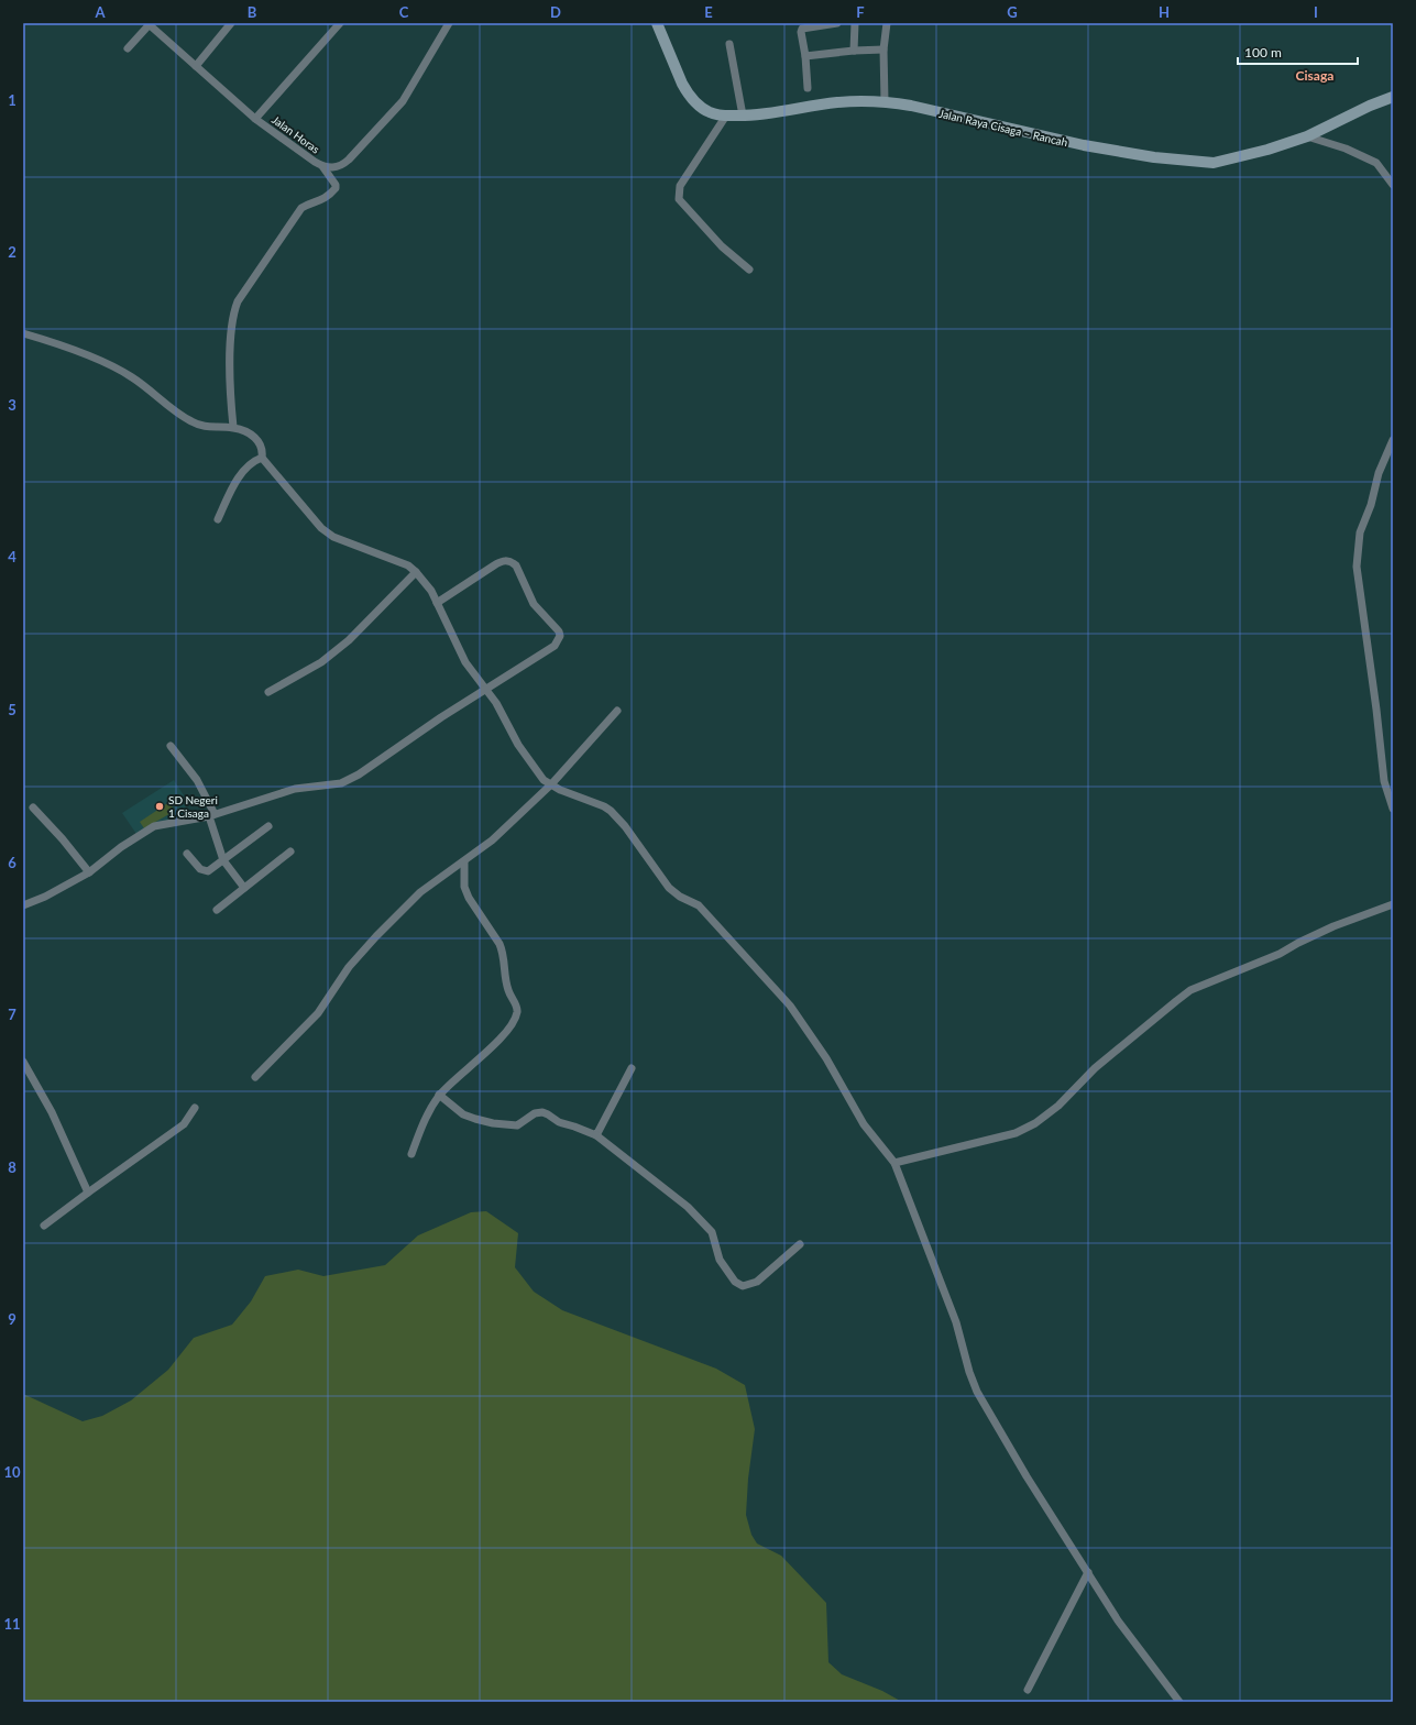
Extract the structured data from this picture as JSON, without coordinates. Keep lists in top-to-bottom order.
{
  "streets": {
    "main road": ["Jalan Raya Cisaga – Rancah"],
    "street": ["Jalan Horas"]
  },
  "districts": ["Cisaga"],
  "places": ["SD Negeri 1 Cisaga"],
  "scale_bar": "100 m",
  "grid": {
    "columns": [
      "A",
      "B",
      "C",
      "D",
      "E",
      "F",
      "G",
      "H",
      "I"
    ],
    "rows": [
      "1",
      "2",
      "3",
      "4",
      "5",
      "6",
      "7",
      "8",
      "9",
      "10",
      "11"
    ]
  }
}
